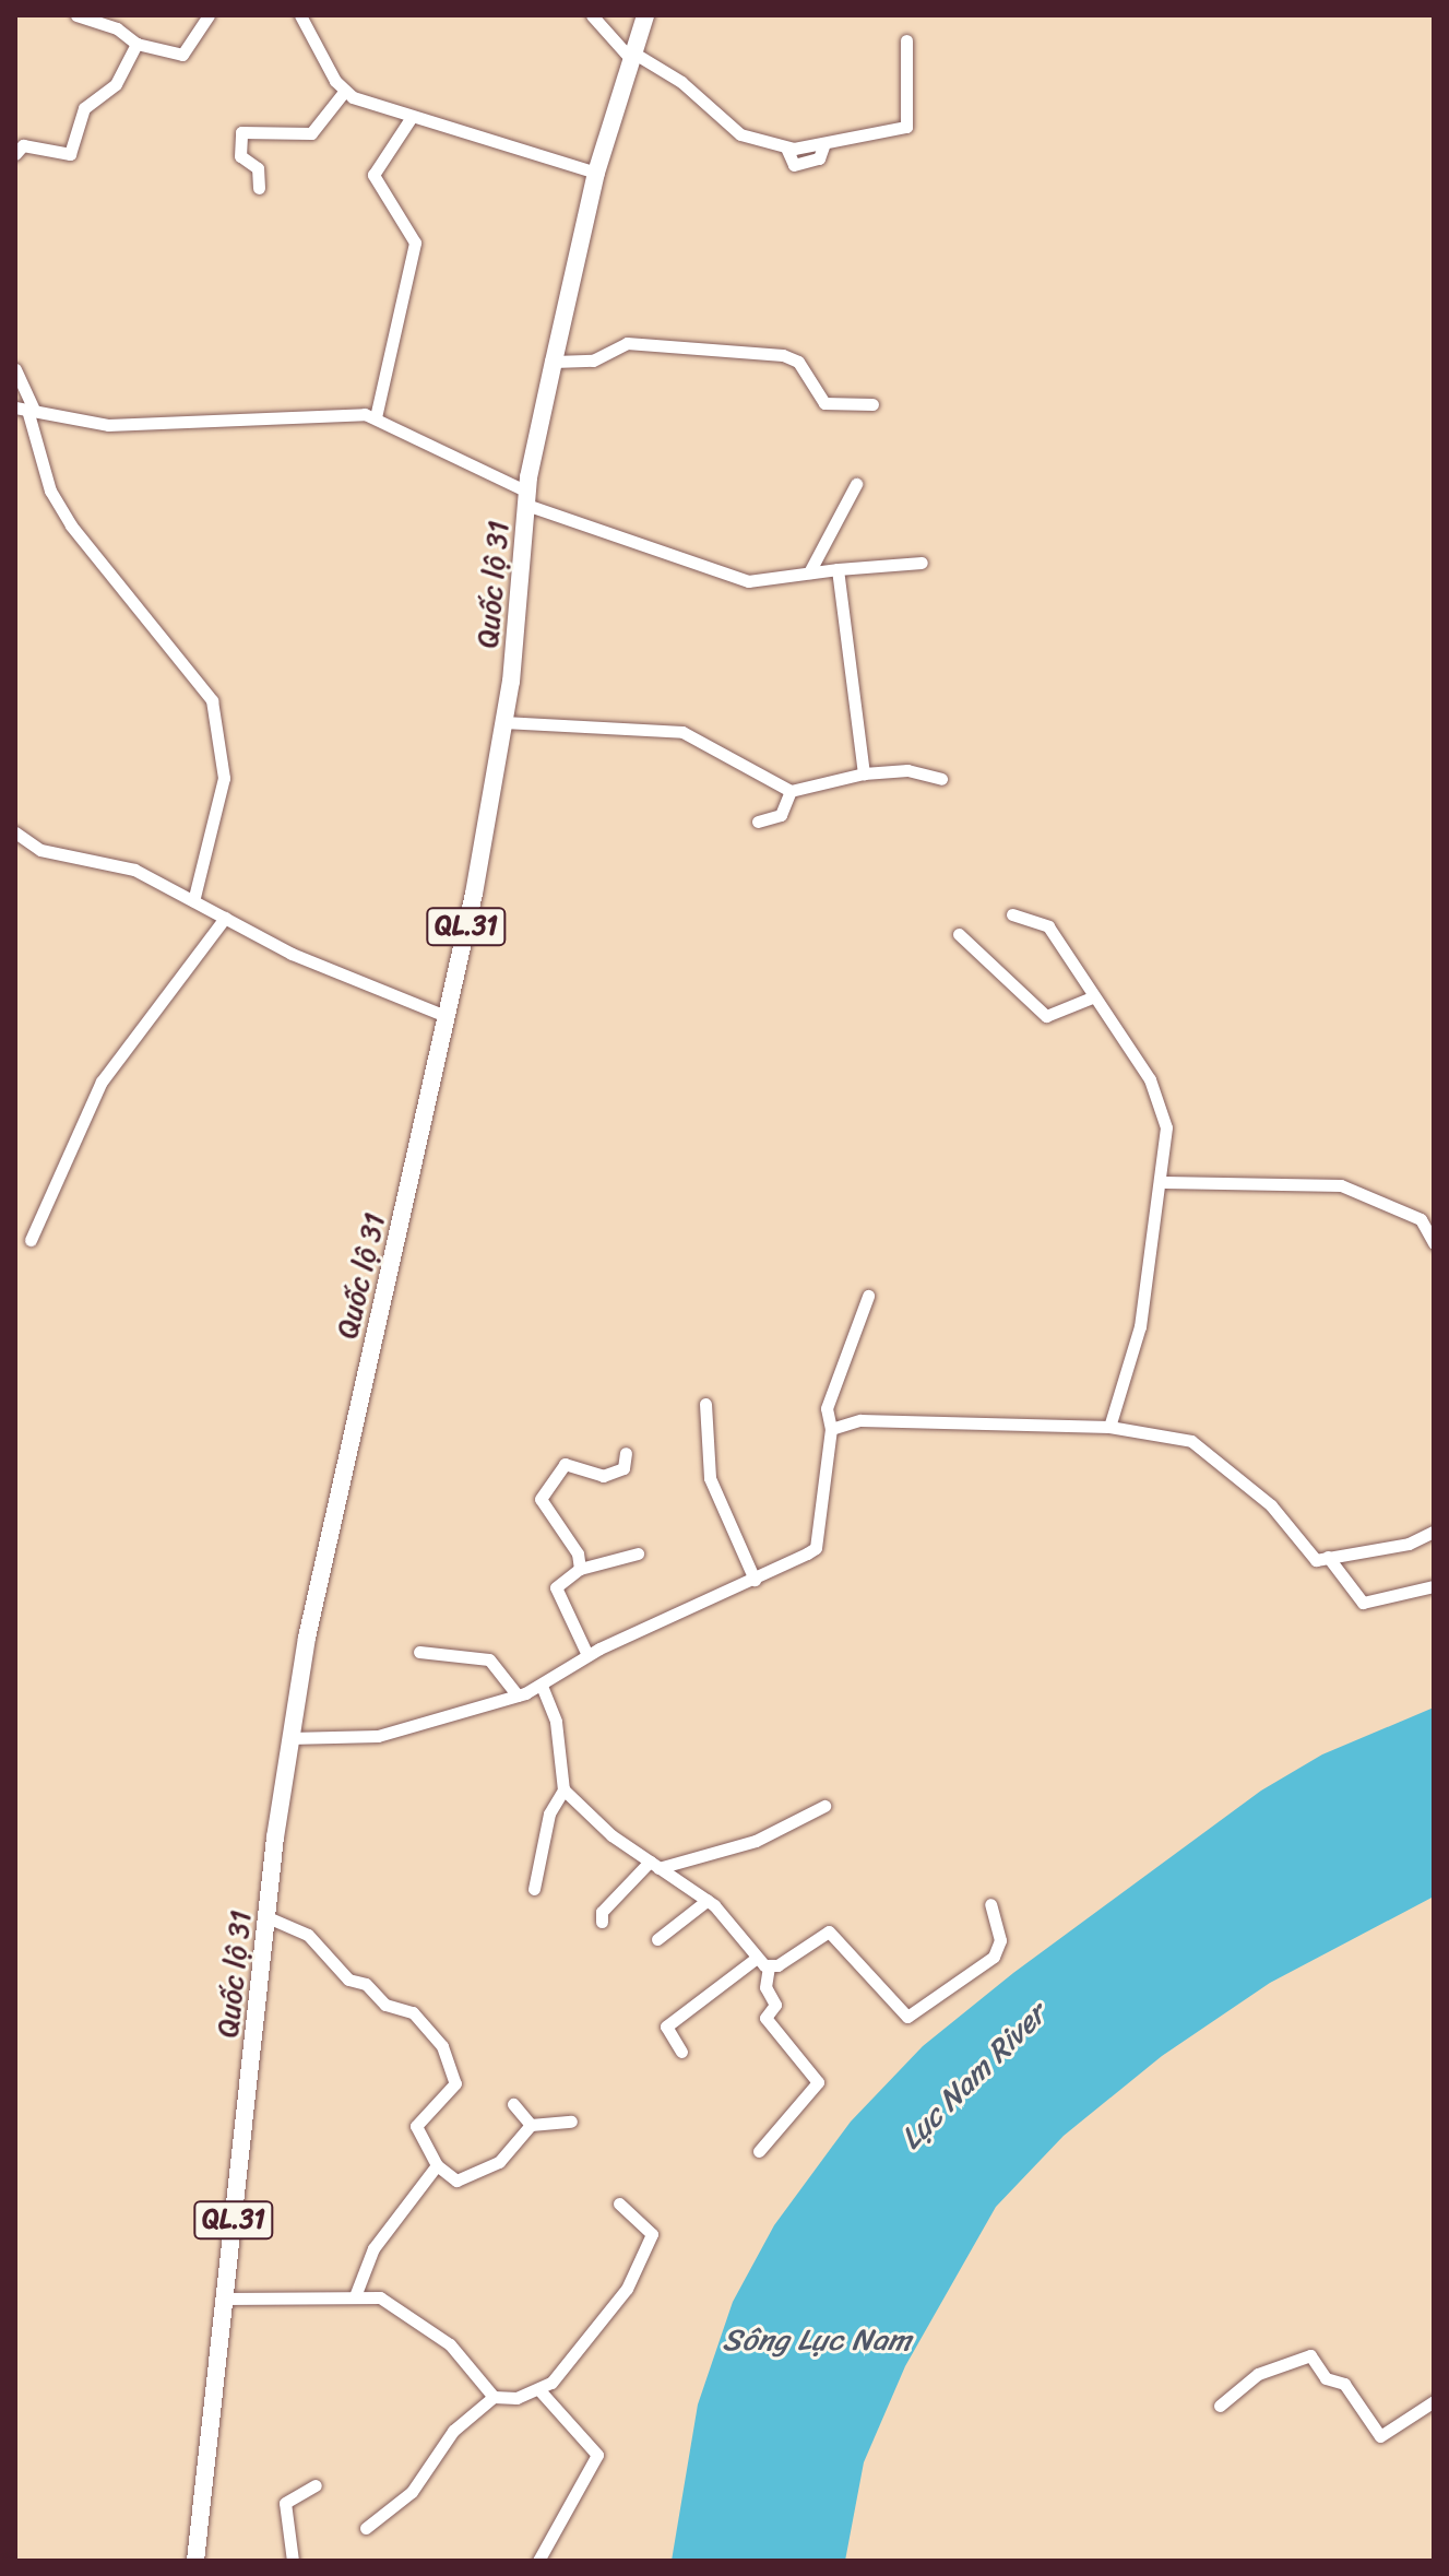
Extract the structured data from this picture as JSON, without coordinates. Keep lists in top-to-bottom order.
{
  "streets": {
    "highway": ["Quốc lộ 31", "QL.31"]
  },
  "water": ["Lục Nam River", "Sông Lục Nam"]
}
